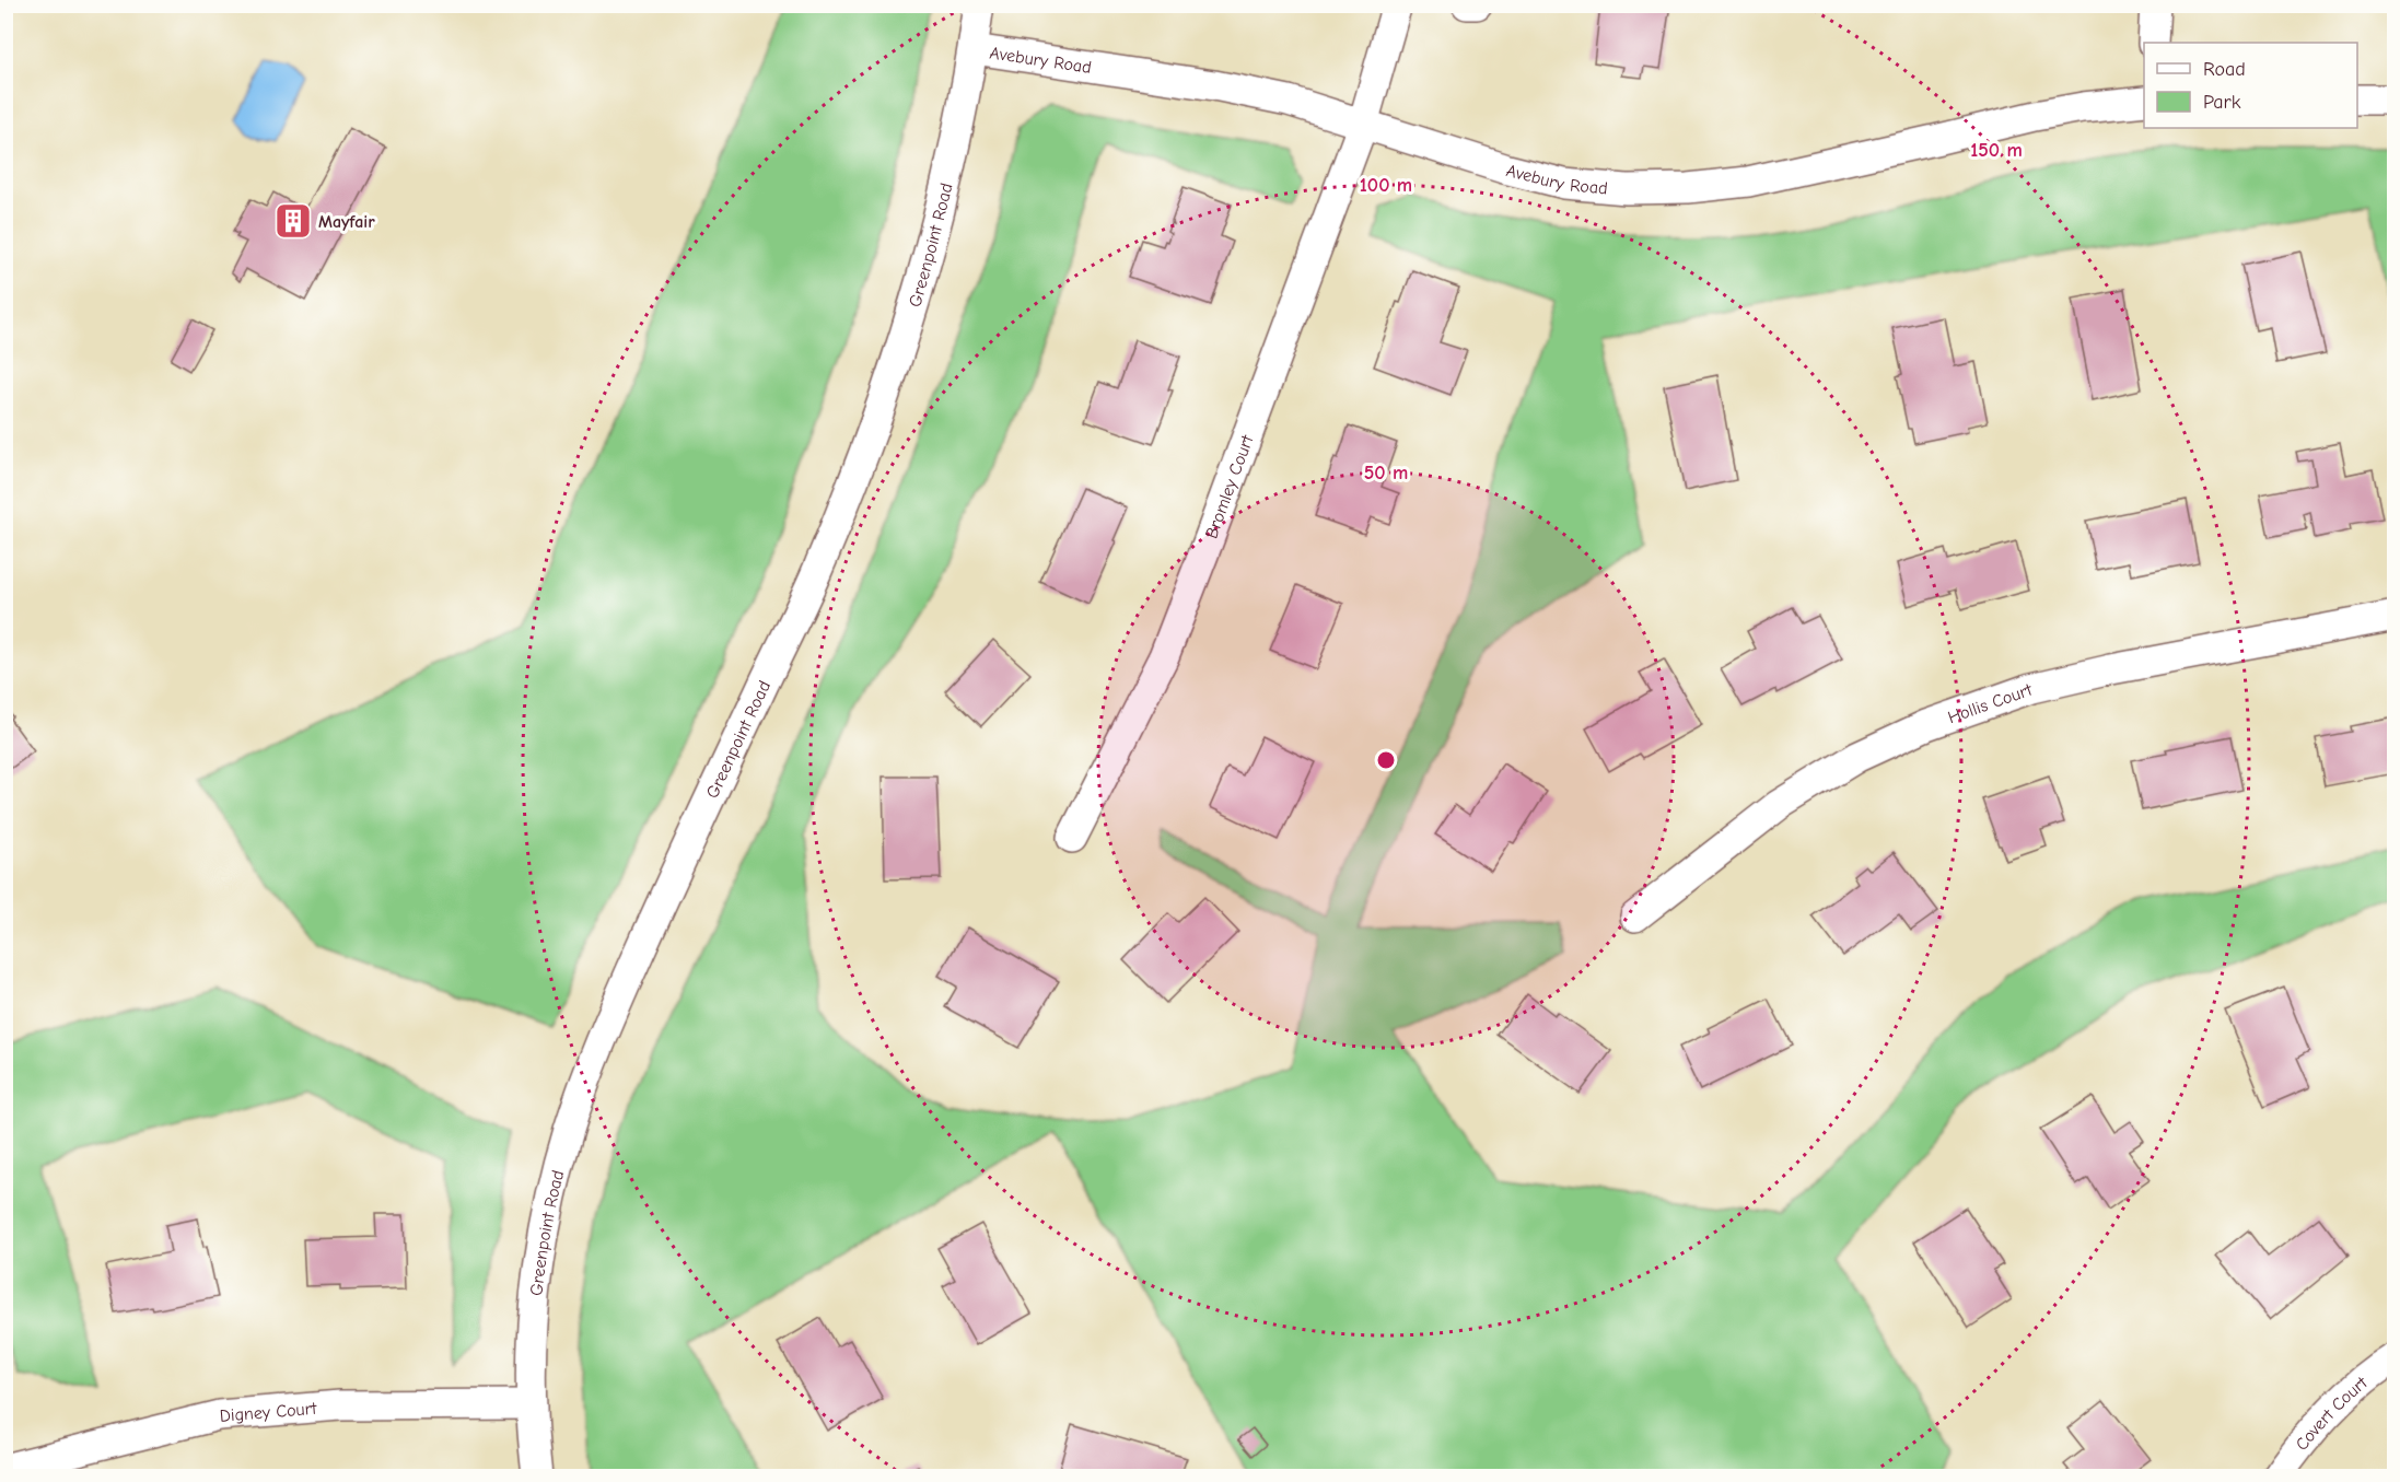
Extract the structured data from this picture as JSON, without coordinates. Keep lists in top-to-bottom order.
{
  "streets": {
    "street": [
      "Avebury Road",
      "Greenpoint Road",
      "Bromley Court",
      "Hollis Court",
      "Digney Court",
      "Covert Court"
    ]
  },
  "crossings": [
    ["Avebury Road", "Greenpoint Road"],
    ["Avebury Road", "Bromley Court"],
    ["Greenpoint Road", "Digney Court"]
  ],
  "places": {
    "building": ["Mayfair"]
  },
  "legend": ["Road", "Park"],
  "rings": ["150 m", "100 m", "50 m"]
}
